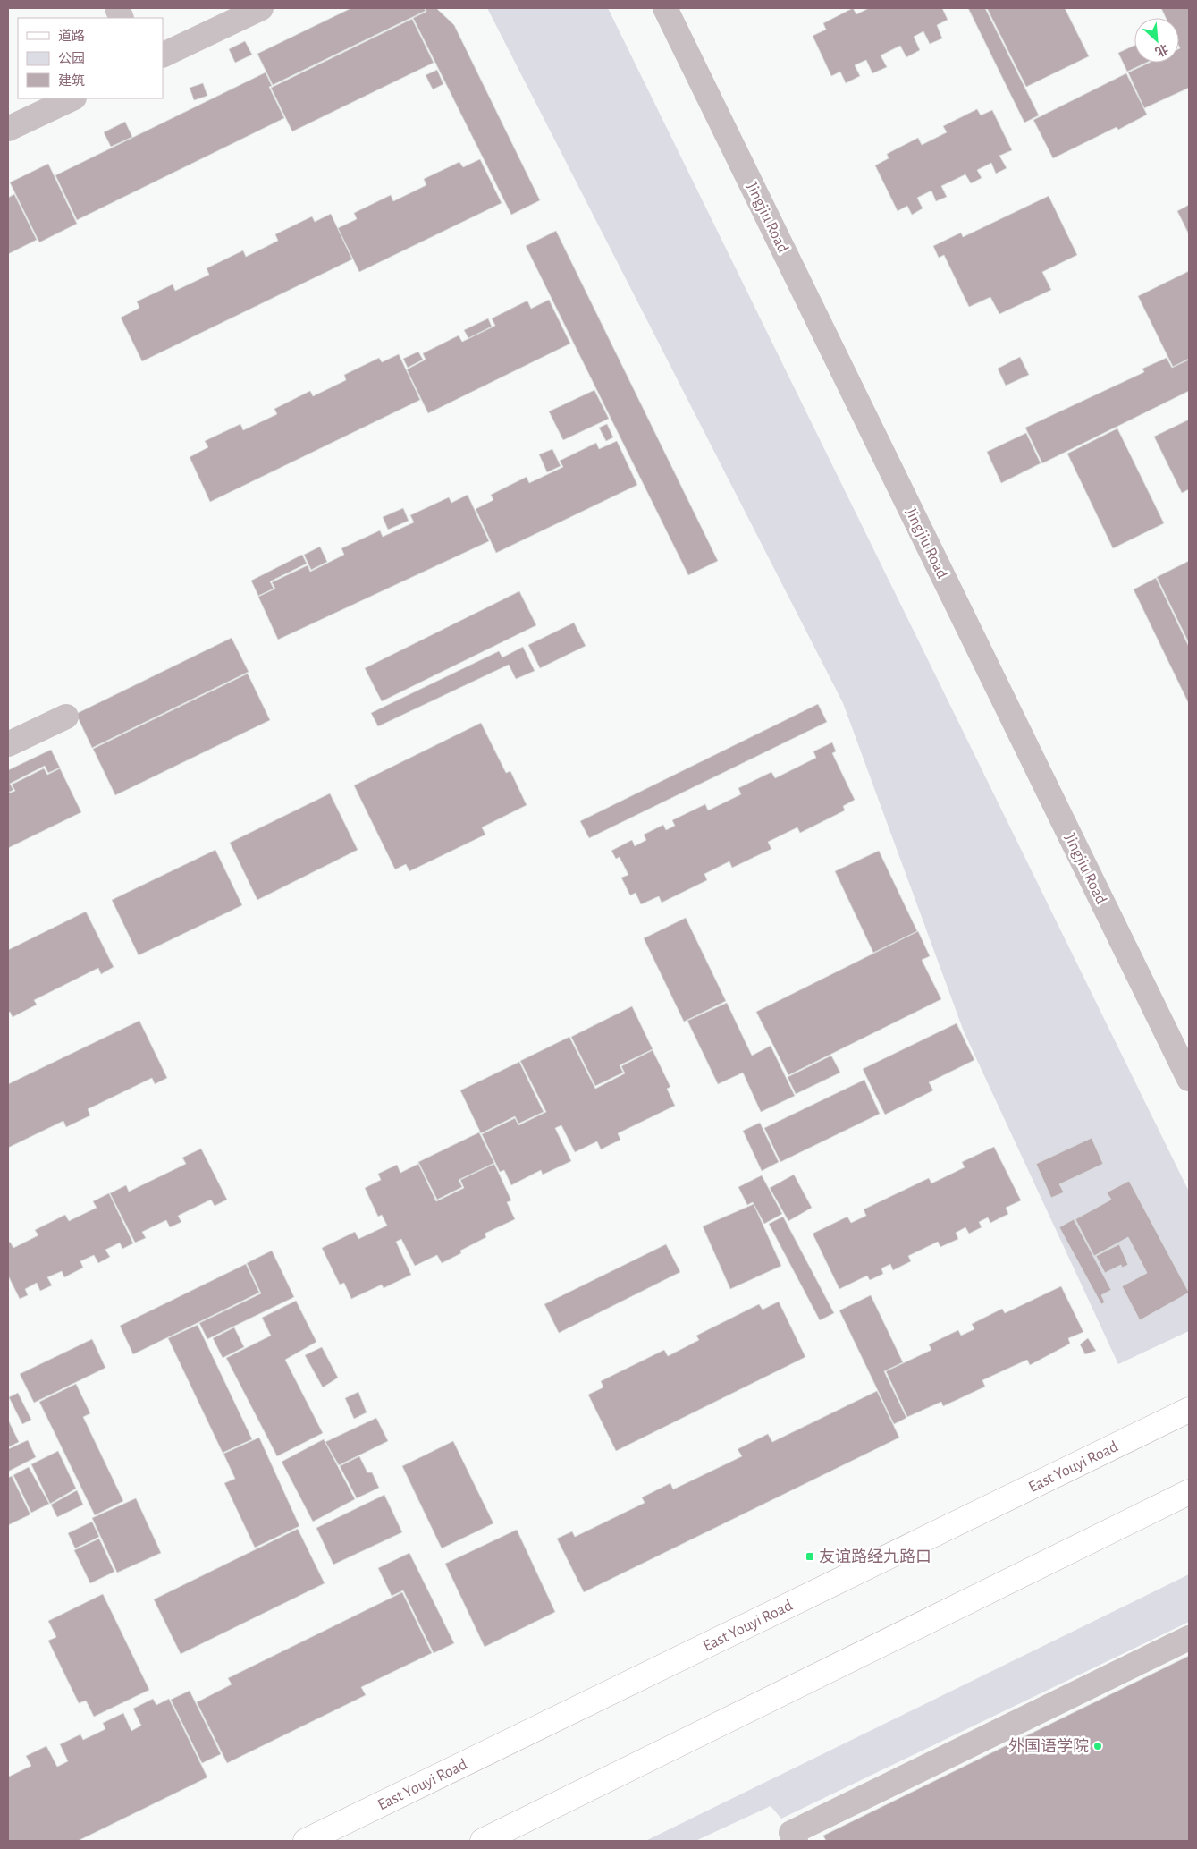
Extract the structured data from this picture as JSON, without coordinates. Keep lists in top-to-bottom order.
{
  "streets": {
    "main road": ["East Youyi Road"],
    "street": ["Jingjiu Road"]
  },
  "places": {
    "transit": ["友谊路经九路口"],
    "other": ["外国语学院"]
  },
  "legend": ["道路", "公园", "建筑"],
  "north": "bottom right"
}
